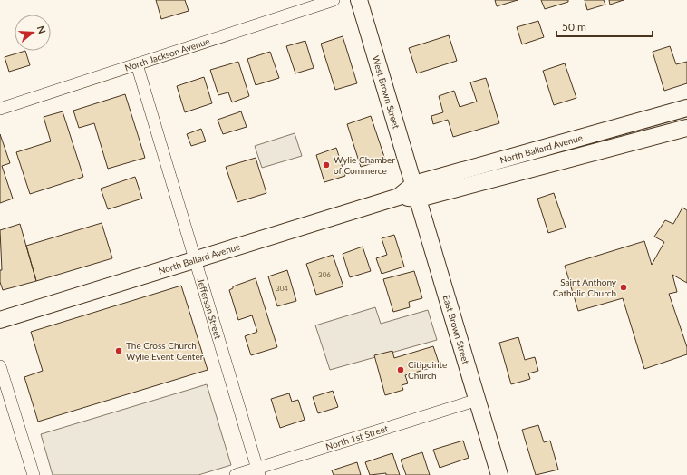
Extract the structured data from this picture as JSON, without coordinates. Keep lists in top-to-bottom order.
{
  "streets": {
    "main road": ["West Brown Street", "North Ballard Avenue", "East Brown Street"],
    "street": ["North Jackson Avenue", "Jefferson Street", "North 1st Street"]
  },
  "crossings": [
    ["North Jackson Avenue", "Jefferson Street"],
    ["West Brown Street", "North Ballard Avenue"],
    ["West Brown Street", "East Brown Street"],
    ["North Ballard Avenue", "Jefferson Street"],
    ["North Ballard Avenue", "East Brown Street"],
    ["Jefferson Street", "North 1st Street"],
    ["East Brown Street", "North 1st Street"]
  ],
  "places": [
    "Wylie Chamber of Commerce",
    "Saint Anthony Catholic Church",
    "The Cross Church Wylie Event Center",
    "Citipointe Church"
  ],
  "house_numbers": ["306", "304"],
  "scale_bar": "50 m",
  "north": "right"
}
